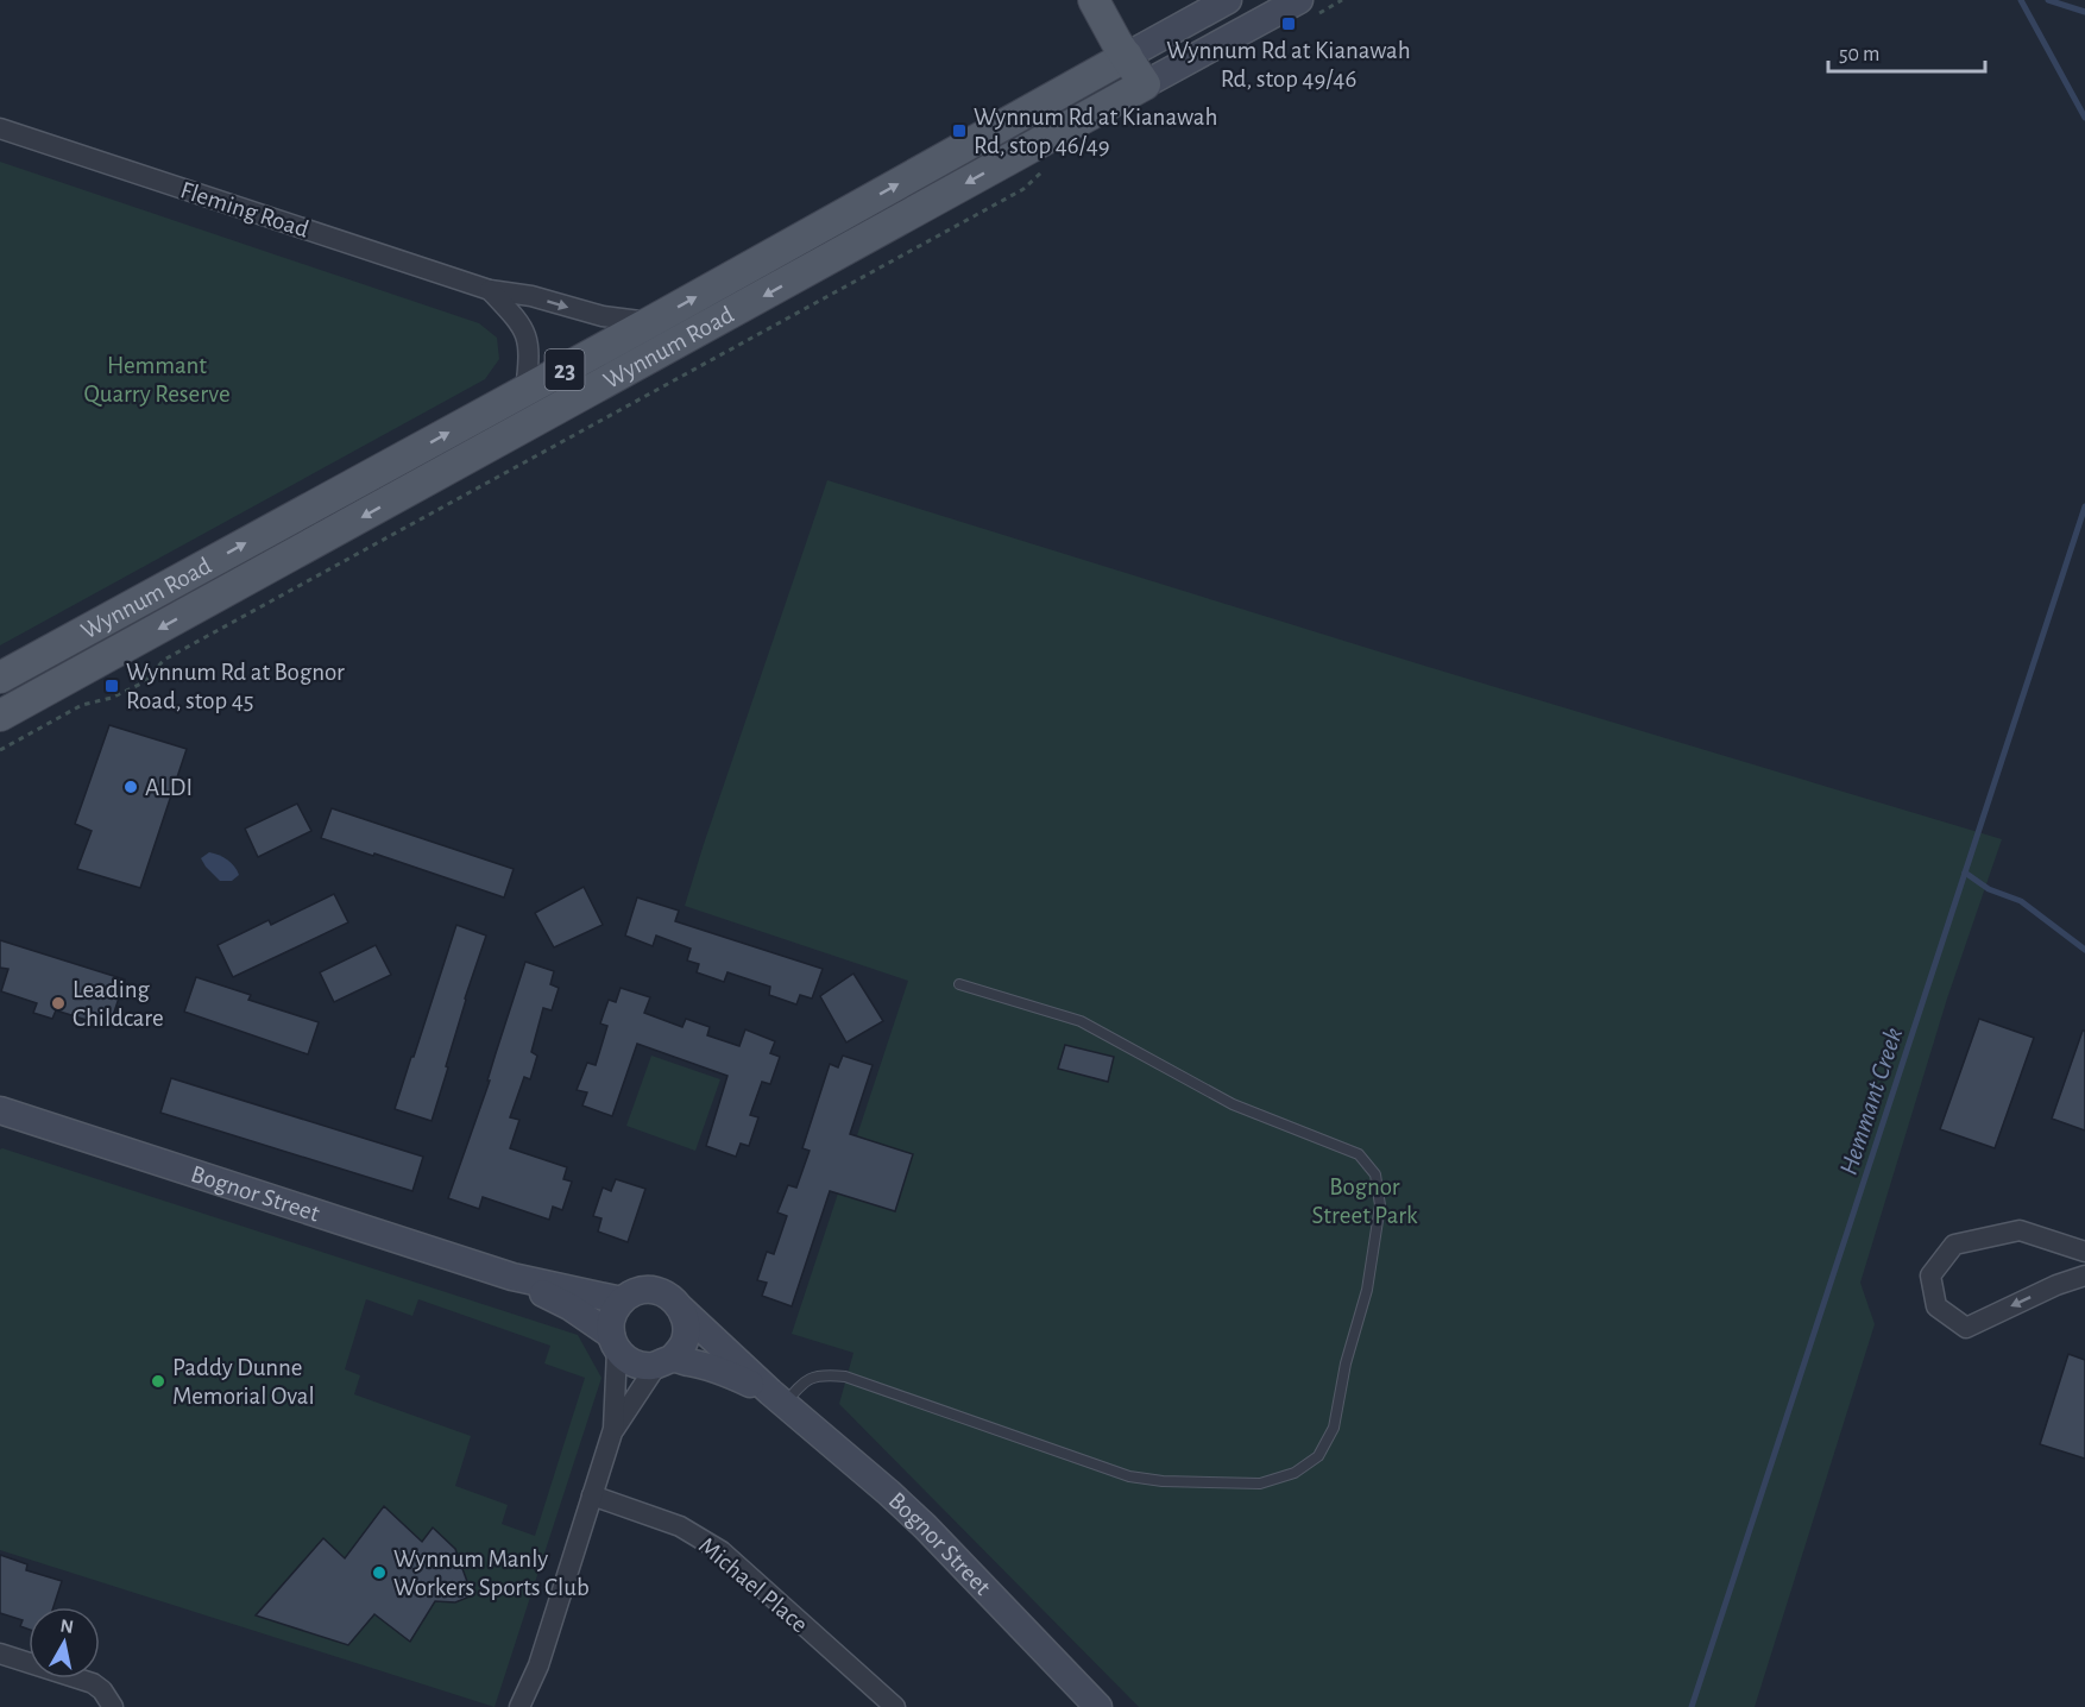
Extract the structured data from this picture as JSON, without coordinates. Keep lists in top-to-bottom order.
{
  "streets": {
    "main road": ["Wynnum Road", "23"],
    "street": ["Fleming Road", "Bognor Street", "Michael Place"]
  },
  "crossings": [
    ["Fleming Road", "Wynnum Road"]
  ],
  "water": ["Hemmant Creek"],
  "parks": ["Hemmant Quarry Reserve", "Bognor Street Park"],
  "places": {
    "transit": ["Wynnum Rd at Kianawah Rd, stop 49/46", "Wynnum Rd at Kianawah Rd, stop 46/49", "Wynnum Rd at Bognor Road, stop 45"],
    "other": [
      "ALDI",
      "Leading Childcare",
      "Paddy Dunne Memorial Oval",
      "Wynnum Manly Workers Sports Club"
    ]
  },
  "scale_bar": "50 m",
  "north": "top"
}
